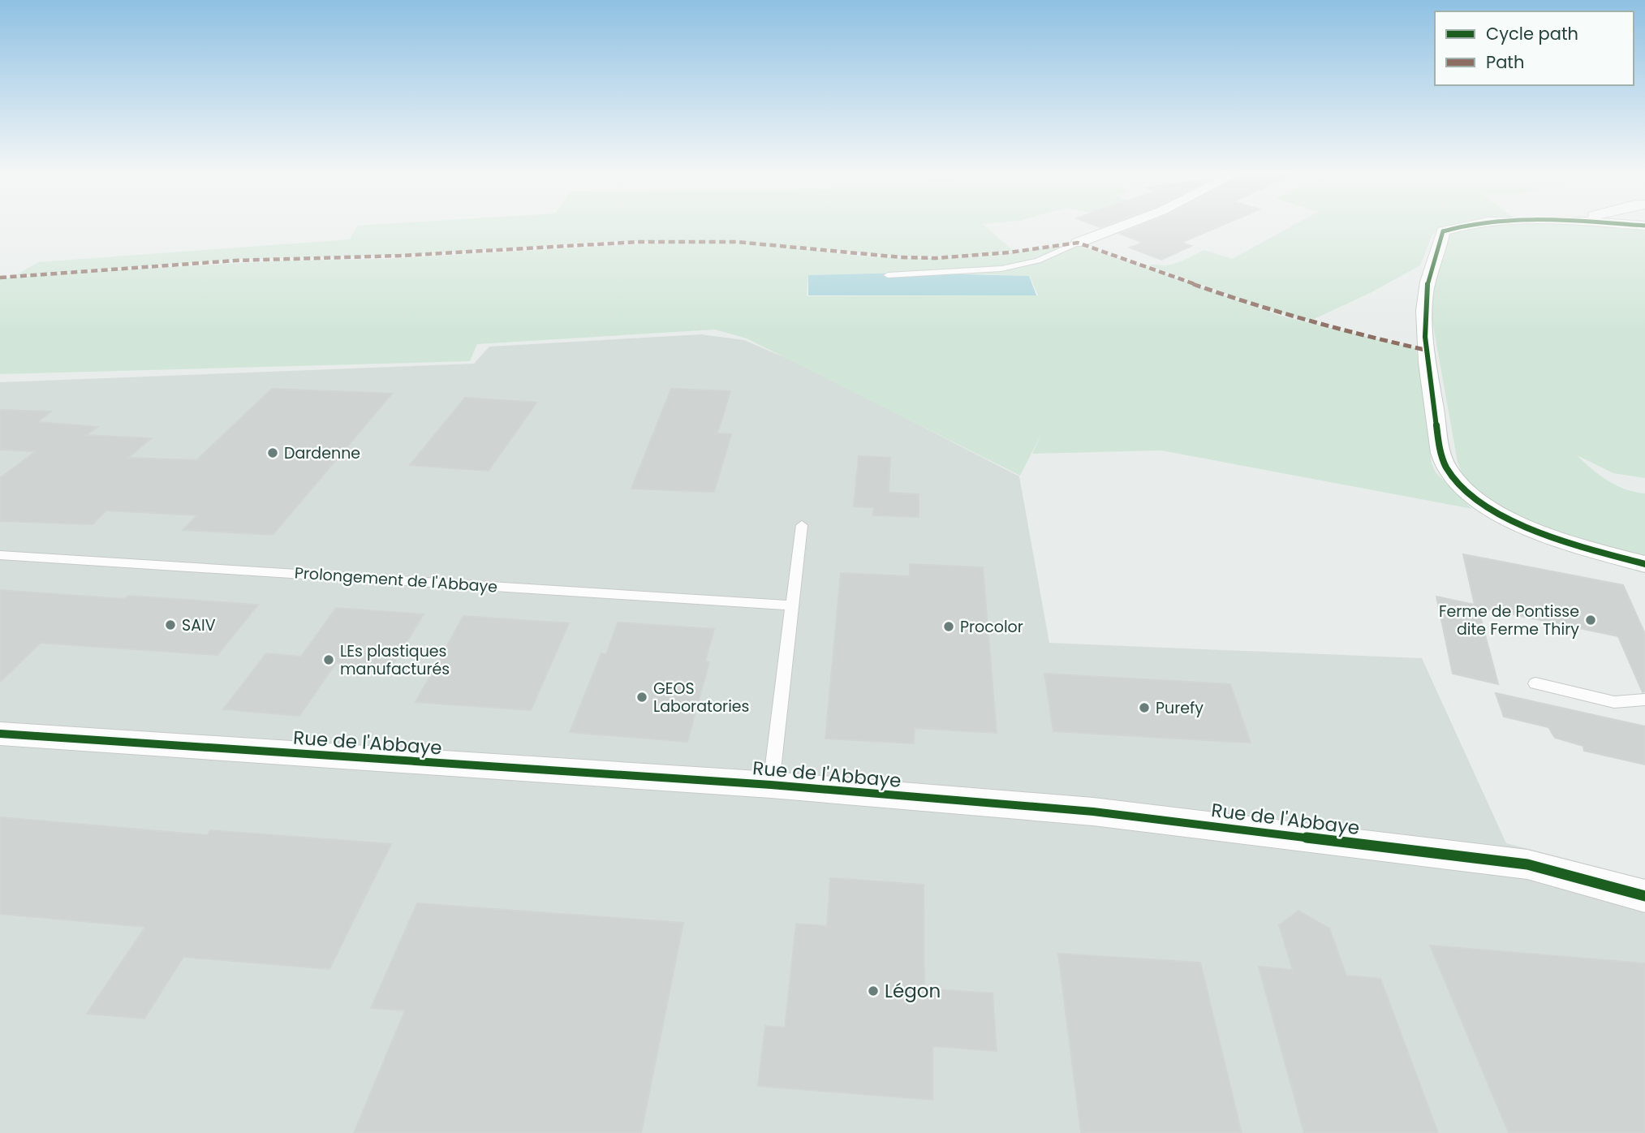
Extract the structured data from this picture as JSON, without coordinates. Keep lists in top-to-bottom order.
{
  "streets": {
    "street": ["Rue de l'Abbaye"],
    "lane": ["Prolongement de l'Abbaye"]
  },
  "places": [
    "Dardenne",
    "Ferme de Pontisse dite Ferme Thiry",
    "SAIV",
    "Procolor",
    "LEs plastiques manufacturés",
    "GEOS Laboratories",
    "Purefy",
    "Légon"
  ],
  "legend": ["Cycle path", "Path"]
}
